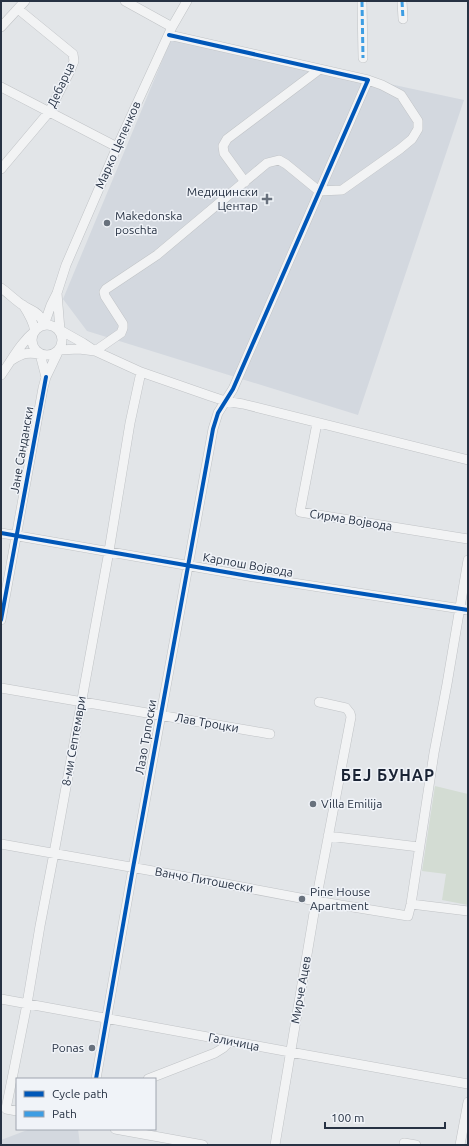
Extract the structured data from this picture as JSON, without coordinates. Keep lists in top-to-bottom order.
{
  "streets": {
    "street": [
      "Дебарца",
      "Марко Цепенков",
      "Јане Сандански",
      "Сирма Војвода",
      "Карпош Војвода",
      "Лав Троцки",
      "Лазо Трпоски",
      "8-ми Септември",
      "Ванчо Питошески",
      "Мирче Ацев",
      "Галичица"
    ]
  },
  "crossings": [
    ["Јане Сандански", "Карпош Војвода"],
    ["Карпош Војвода", "Лазо Трпоски"],
    ["Карпош Војвода", "8-ми Септември"],
    ["Лав Троцки", "Лазо Трпоски"],
    ["Лав Троцки", "8-ми Септември"],
    ["Лазо Трпоски", "Ванчо Питошески"],
    ["Лазо Трпоски", "Галичица"],
    ["8-ми Септември", "Ванчо Питошески"],
    ["8-ми Септември", "Галичица"],
    ["Ванчо Питошески", "Мирче Ацев"],
    ["Мирче Ацев", "Галичица"]
  ],
  "districts": ["БЕЈ БУНАР"],
  "places": {
    "health": ["Медицински Центар"],
    "other": [
      "Makedonska poschta",
      "Villa Emilija",
      "Pine House Apartment",
      "Ponas"
    ]
  },
  "legend": ["Cycle path", "Path"],
  "scale_bar": "100 m"
}
